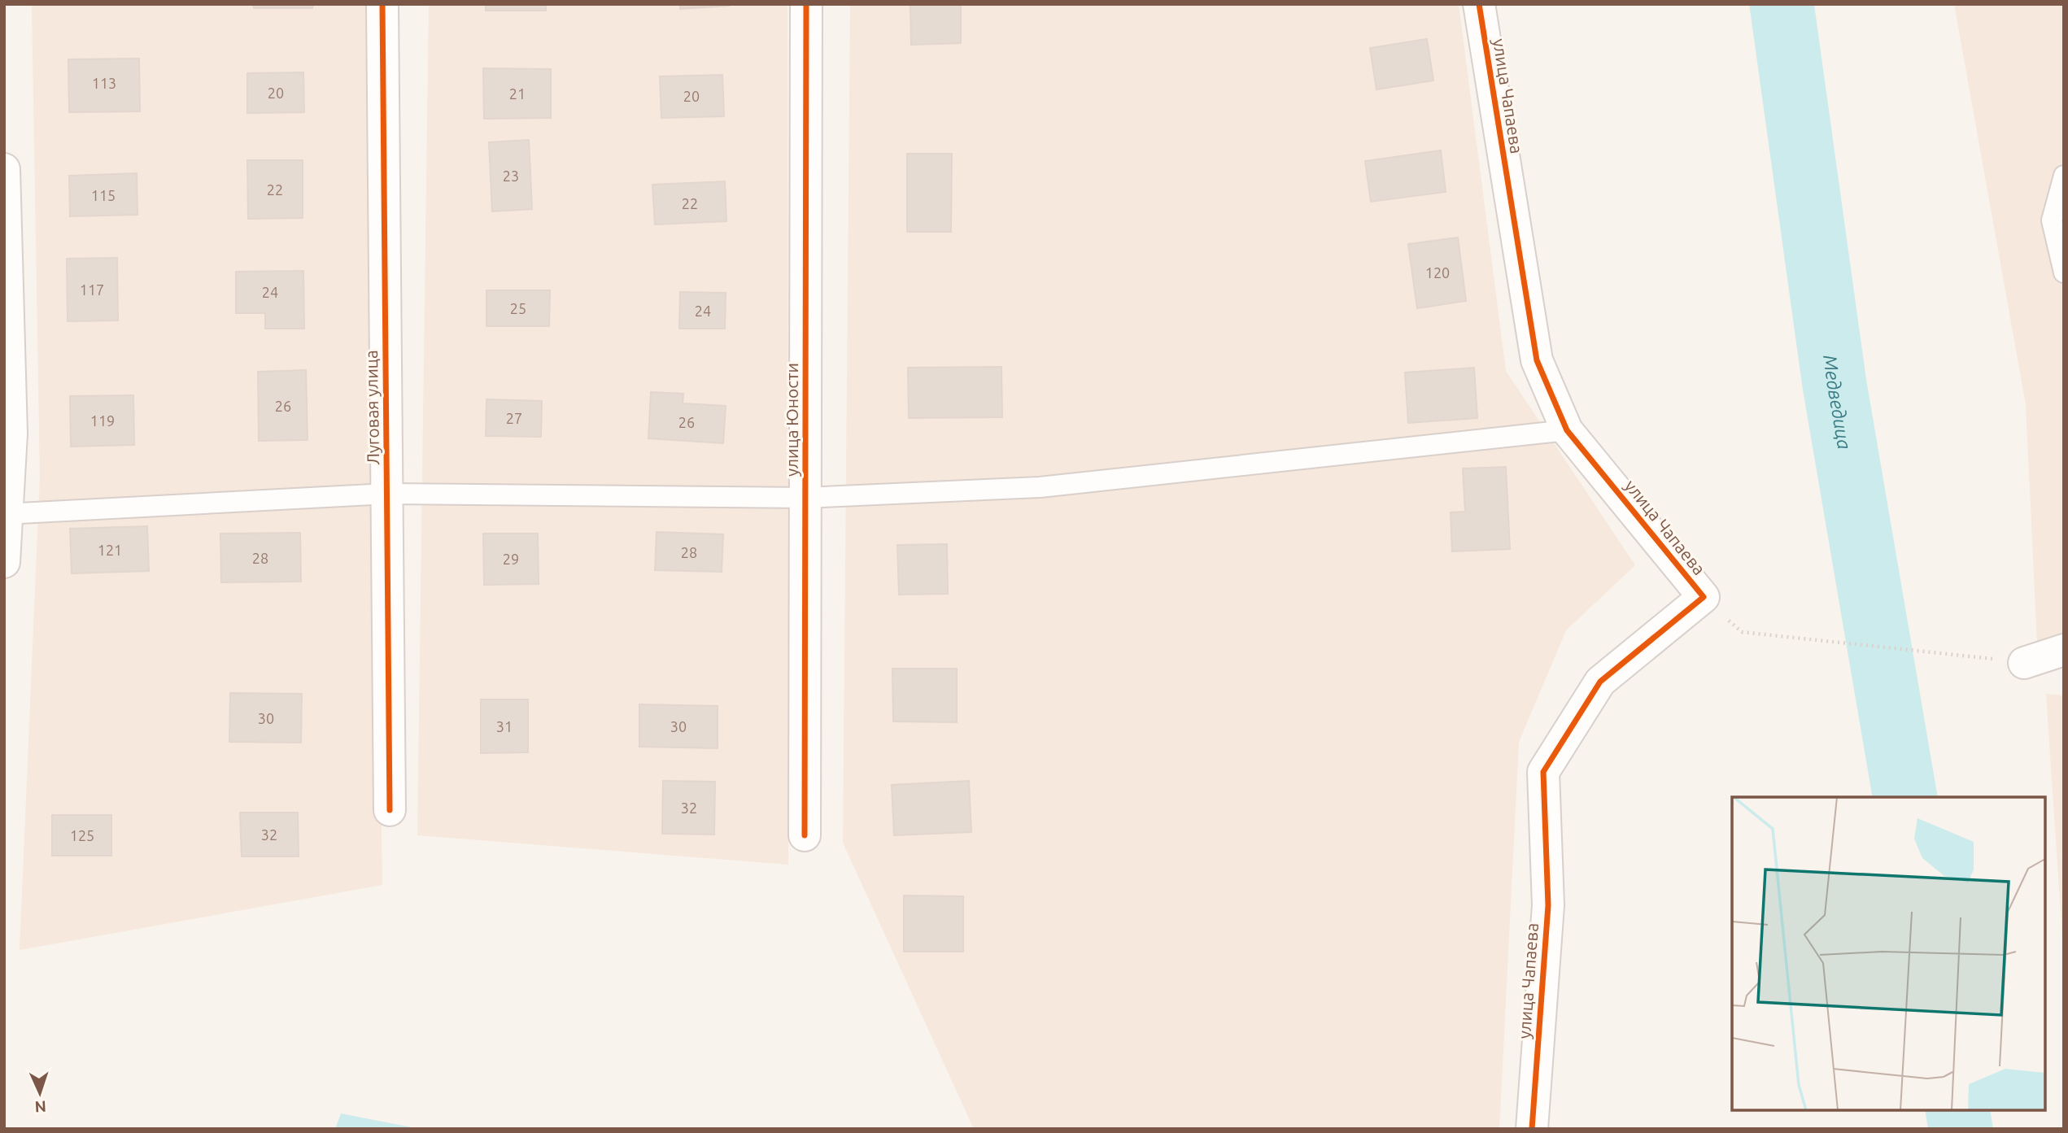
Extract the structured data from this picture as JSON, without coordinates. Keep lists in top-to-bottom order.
{
  "streets": {
    "street": ["улица Чапаева", "Луговая улица", "улица Юности"]
  },
  "water": ["Медведица"],
  "house_numbers": [
    "113",
    "20",
    "21",
    "20",
    "23",
    "22",
    "115",
    "22",
    "120",
    "117",
    "24",
    "25",
    "24",
    "26",
    "27",
    "119",
    "26",
    "121",
    "28",
    "28",
    "29",
    "30",
    "31",
    "30",
    "32",
    "32",
    "125"
  ],
  "north": "bottom"
}
